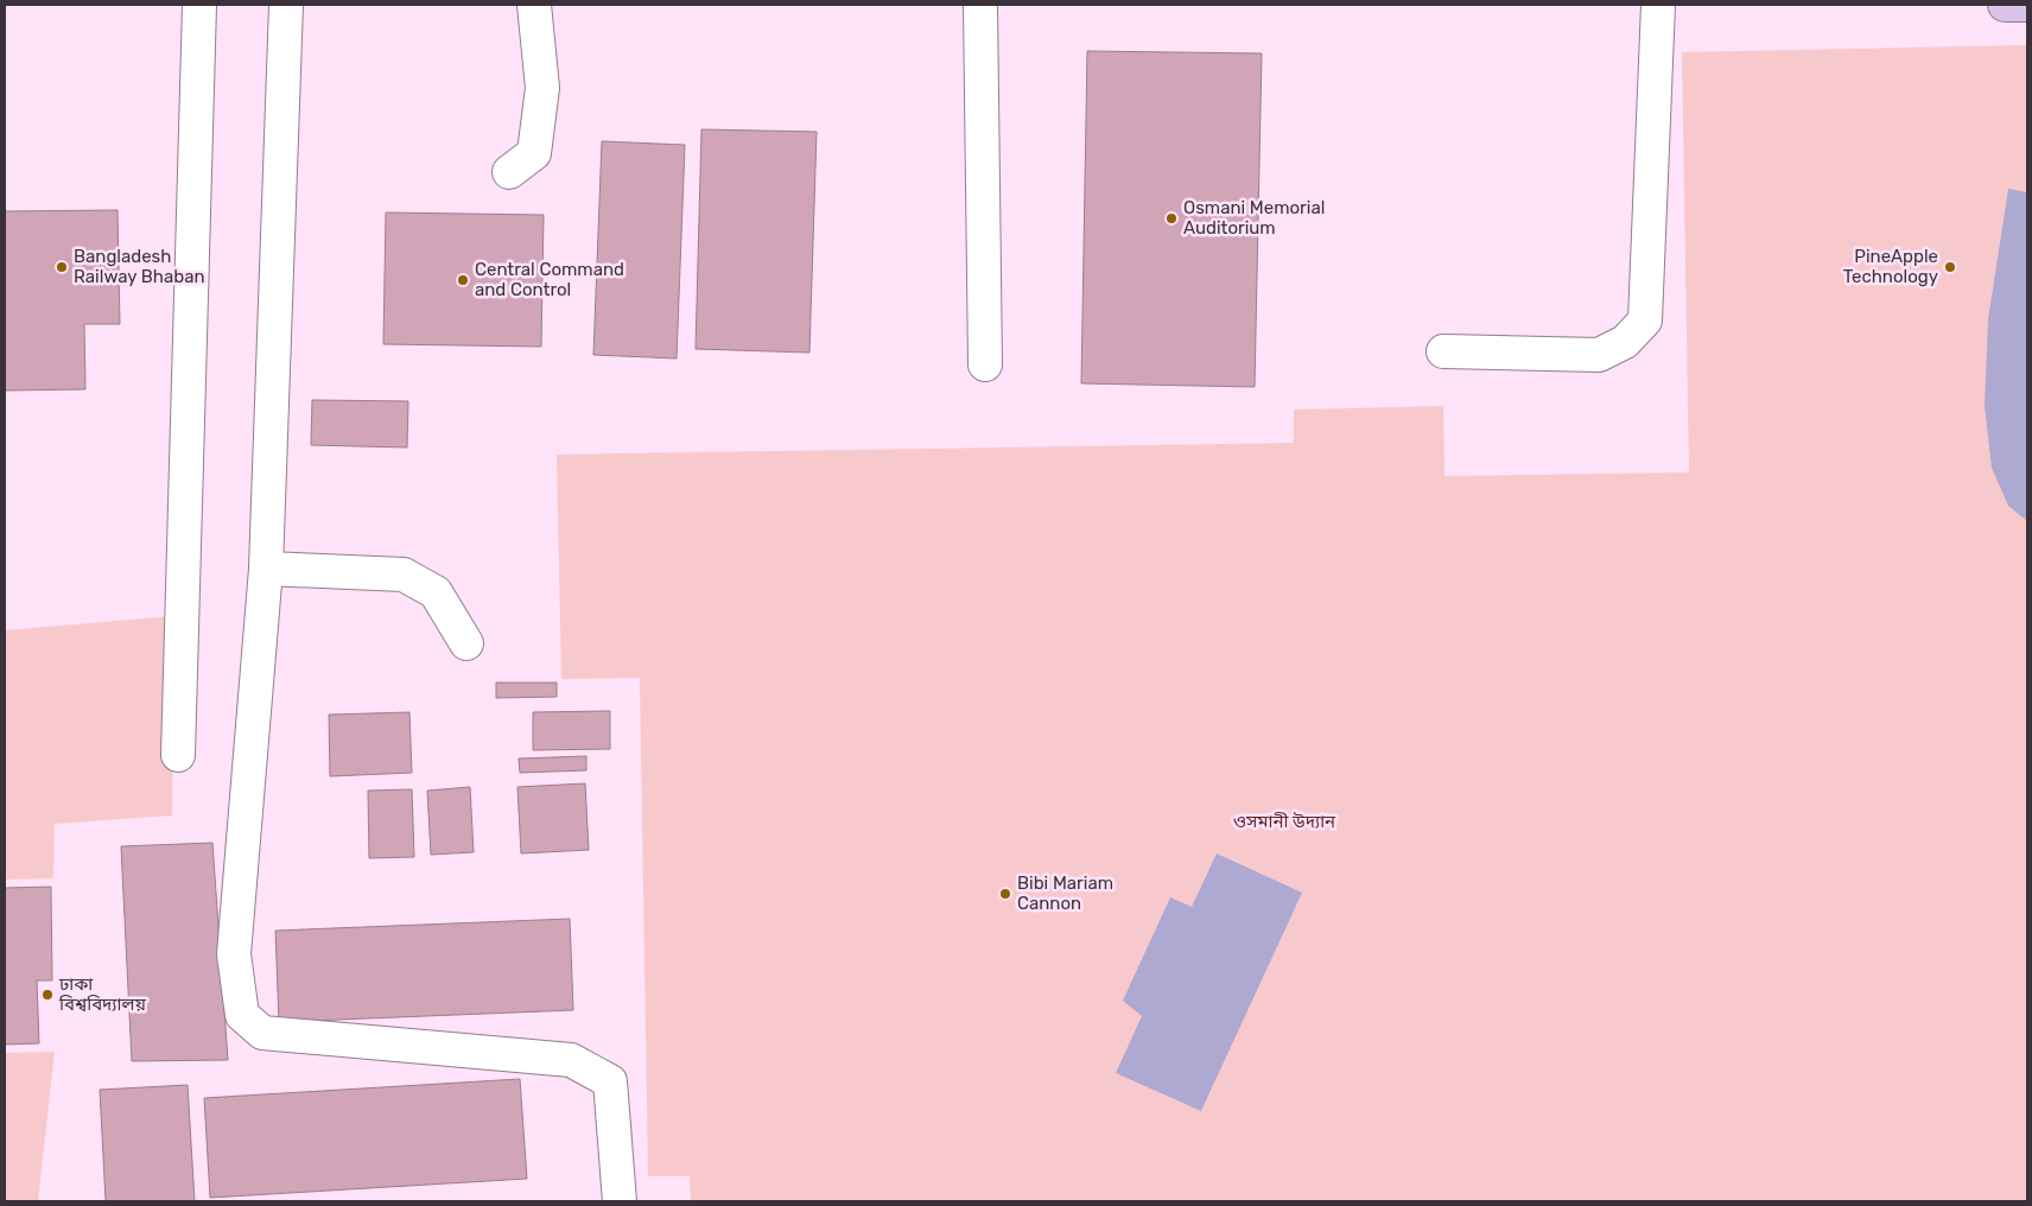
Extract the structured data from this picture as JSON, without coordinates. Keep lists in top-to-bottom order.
{
  "parks": ["ওসমানী উদ্যান"],
  "places": [
    "Osmani Memorial Auditorium",
    "Bangladesh Railway Bhaban",
    "PineApple Technology",
    "Central Command and Control",
    "Bibi Mariam Cannon",
    "ঢাকা বিশ্ববিদ্যালয়"
  ]
}
